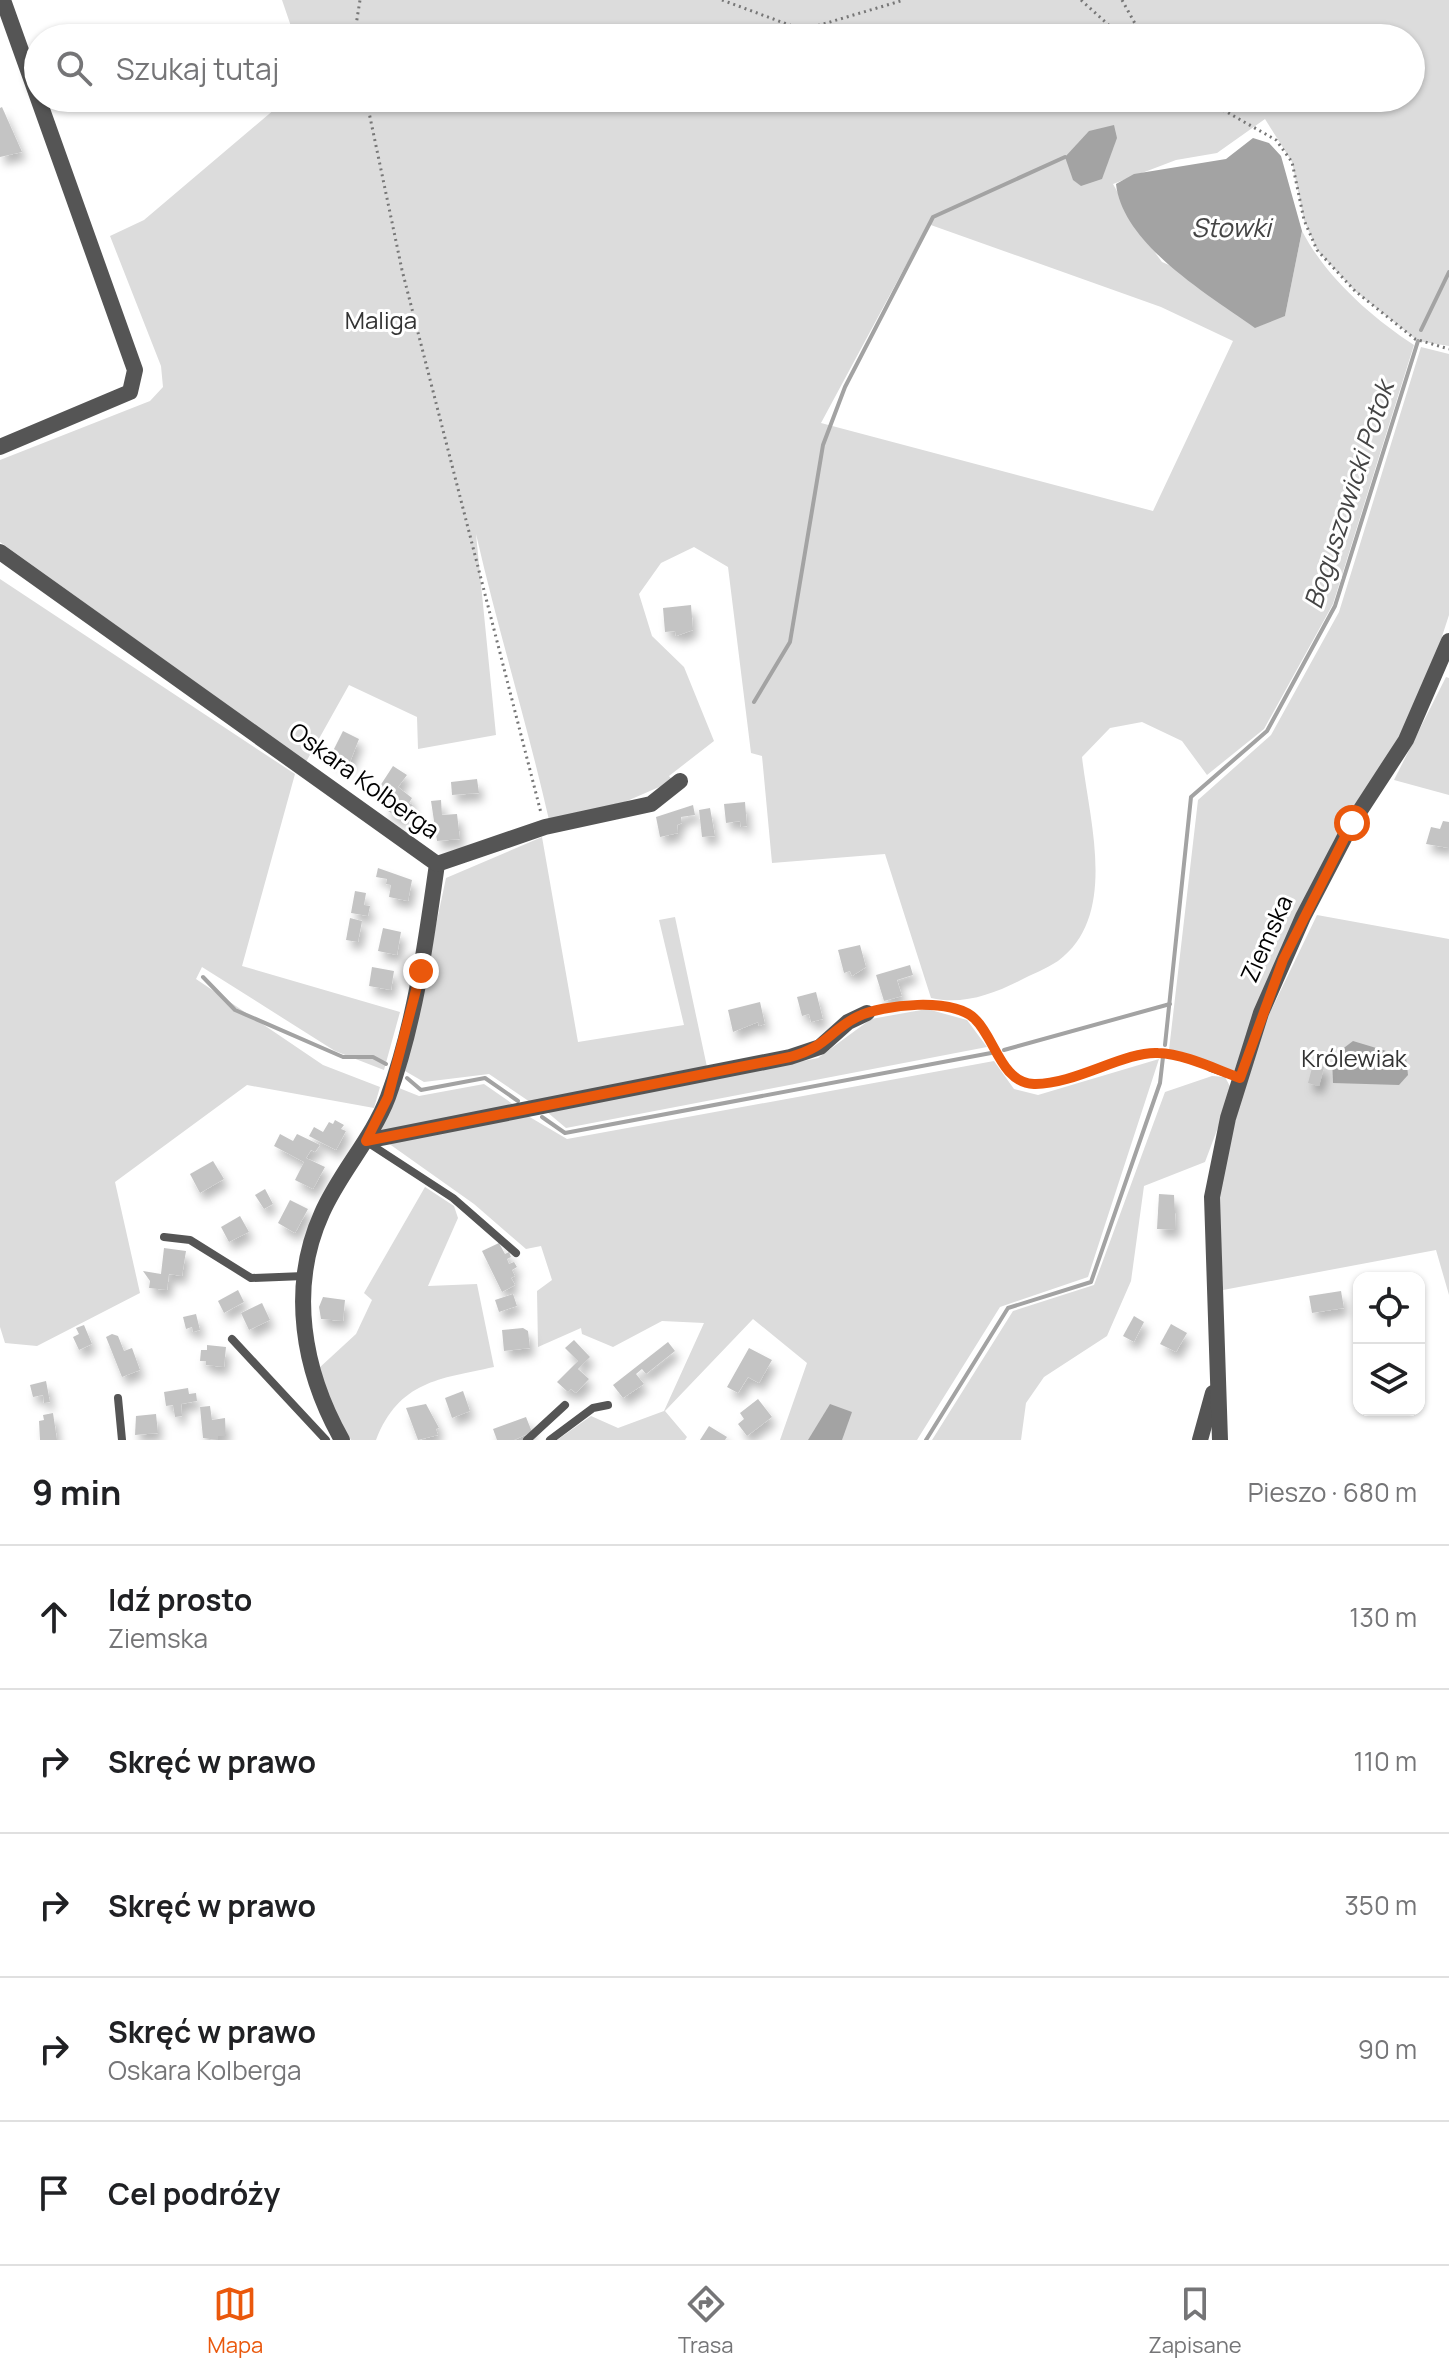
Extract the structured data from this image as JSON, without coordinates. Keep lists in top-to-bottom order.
{
  "streets": {
    "street": ["Oskara Kolberga", "Ziemska"]
  },
  "water": ["Stowki", "Boguszowicki Potok"],
  "parks": ["Maliga", "Królewiak"],
  "page": {
    "search": "Szukaj tutaj",
    "heading": ["9 min", "Pieszo · 680 m"],
    "list": [
      ["Idź prosto", "Ziemska", "130 m"],
      ["Skręć w prawo", "110 m"],
      ["Skręć w prawo", "350 m"],
      ["Skręć w prawo", "Oskara Kolberga", "90 m"],
      "Cel podróży"
    ],
    "nav": ["Mapa", "Trasa", "Zapisane"]
  }
}
